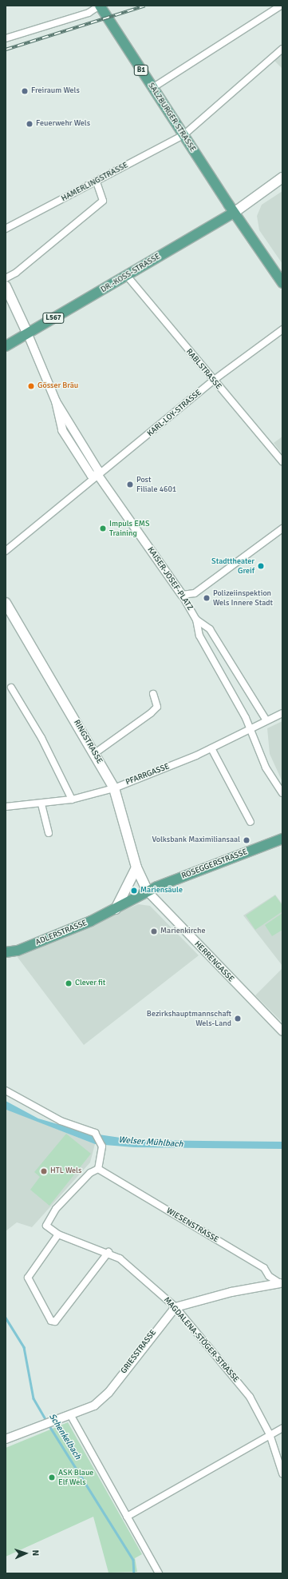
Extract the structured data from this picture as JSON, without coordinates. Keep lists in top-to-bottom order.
{
  "streets": {
    "main road": [
      "B1",
      "SALZBURGER STRASSE",
      "DR.-KOSS-STRASSE",
      "L567",
      "RINGSTRASSE",
      "ROSEGGERSTRASSE",
      "ADLERSTRASSE"
    ],
    "street": [
      "HAMERLINGSTRASSE",
      "RABLSTRASSE",
      "KARL-LOY-STRASSE",
      "KAISER-JOSEF-PLATZ",
      "PFARRGASSE",
      "HERRENGASSE",
      "WIESENSTRASSE",
      "MAGDALENA-STÖGER-STRASSE",
      "GRIESSTRASSE"
    ]
  },
  "crossings": [
    ["B1", "SALZBURGER STRASSE"],
    ["B1", "DR.-KOSS-STRASSE"],
    ["SALZBURGER STRASSE", "HAMERLINGSTRASSE"],
    ["SALZBURGER STRASSE", "DR.-KOSS-STRASSE"],
    ["DR.-KOSS-STRASSE", "L567"],
    ["DR.-KOSS-STRASSE", "RABLSTRASSE"],
    ["DR.-KOSS-STRASSE", "KAISER-JOSEF-PLATZ"],
    ["L567", "KAISER-JOSEF-PLATZ"],
    ["RABLSTRASSE", "KARL-LOY-STRASSE"],
    ["KARL-LOY-STRASSE", "KAISER-JOSEF-PLATZ"],
    ["KAISER-JOSEF-PLATZ", "PFARRGASSE"],
    ["RINGSTRASSE", "PFARRGASSE"],
    ["RINGSTRASSE", "ROSEGGERSTRASSE"],
    ["RINGSTRASSE", "ADLERSTRASSE"],
    ["RINGSTRASSE", "HERRENGASSE"],
    ["ROSEGGERSTRASSE", "ADLERSTRASSE"],
    ["ROSEGGERSTRASSE", "HERRENGASSE"],
    ["ADLERSTRASSE", "HERRENGASSE"],
    ["WIESENSTRASSE", "MAGDALENA-STÖGER-STRASSE"],
    ["MAGDALENA-STÖGER-STRASSE", "GRIESSTRASSE"]
  ],
  "water": ["Welser Mühlbach", "Schenkelbach"],
  "places": [
    "Freiraum Wels",
    "Feuerwehr Wels",
    "Gösser Bräu",
    "Post Filiale 4601",
    "Impuls EMS Training",
    "Stadttheater Greif",
    "Polizeiinspektion Wels Innere Stadt",
    "Volksbank Maximiliansaal",
    "Mariensäule",
    "Marienkirche",
    "Clever fit",
    "Bezirkshauptmannschaft Wels-Land",
    "HTL Wels",
    "ASK Blaue Elf Wels"
  ],
  "north": "right"
}
